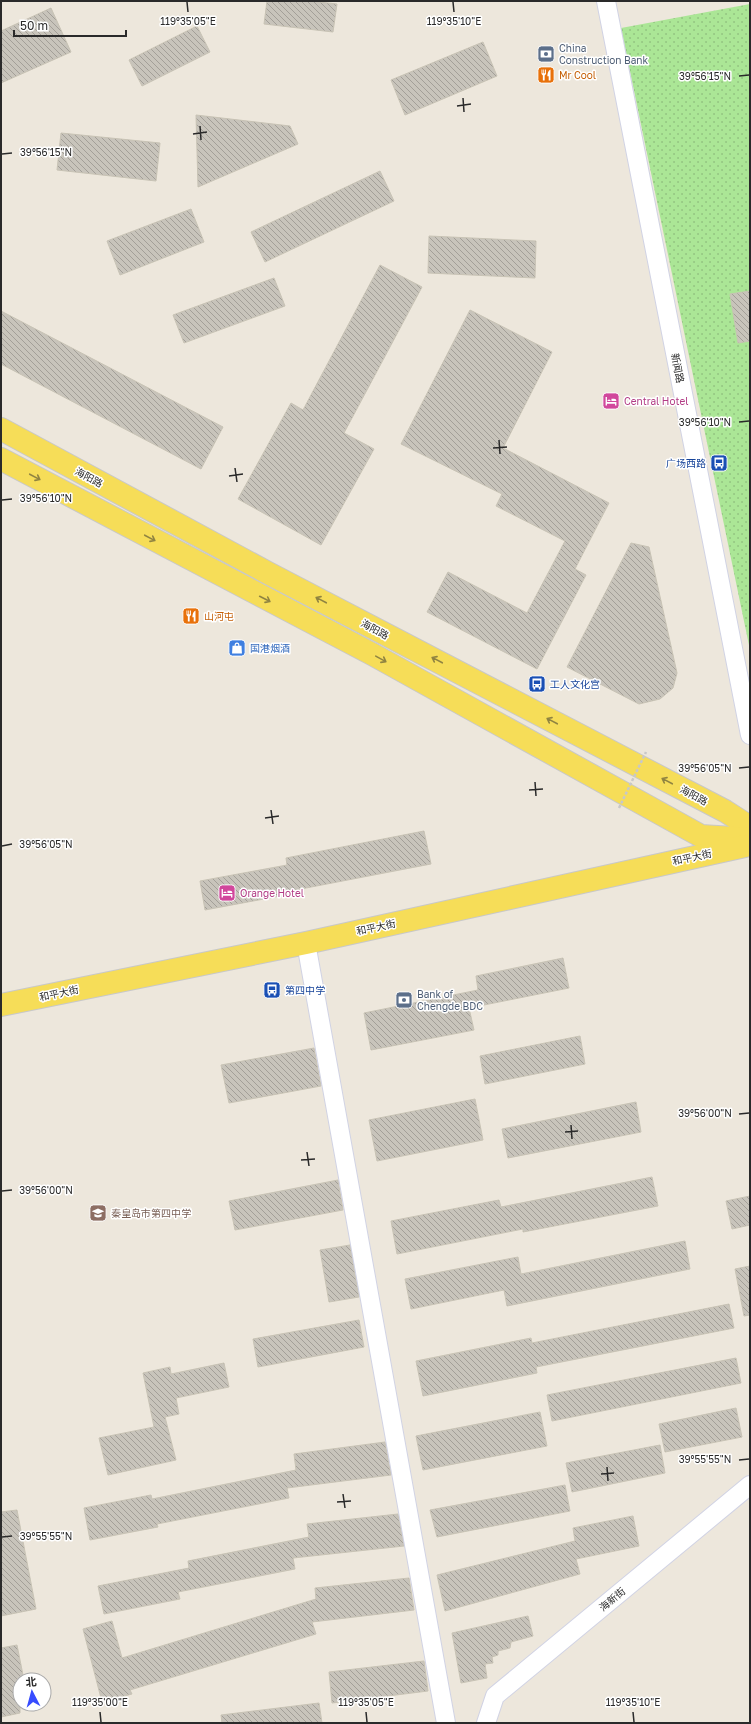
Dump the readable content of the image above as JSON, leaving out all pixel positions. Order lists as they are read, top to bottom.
{
  "streets": {
    "main road": ["海阳路", "和平大街"],
    "street": ["新闻路", "海新街"]
  },
  "places": {
    "bank": ["China Construction Bank", "Bank of Chengde BDC"],
    "restaurant": ["Mr Cool", "山河屯"],
    "hotel": ["Central Hotel", "Orange Hotel"],
    "bus stop": ["广场西路", "工人文化宫", "第四中学"],
    "shop": ["国港烟酒"],
    "school or university": ["秦皇岛市第四中学"]
  },
  "scale_bar": "50 m",
  "north": "top",
  "coordinates": [
    "119°35'05\"E",
    "119°35'10\"E",
    "39°56'15\"N",
    "39°56'10\"N",
    "39°56'05\"N",
    "39°56'00\"N",
    "39°55'55\"N",
    "119°35'00\"E"
  ]
}
